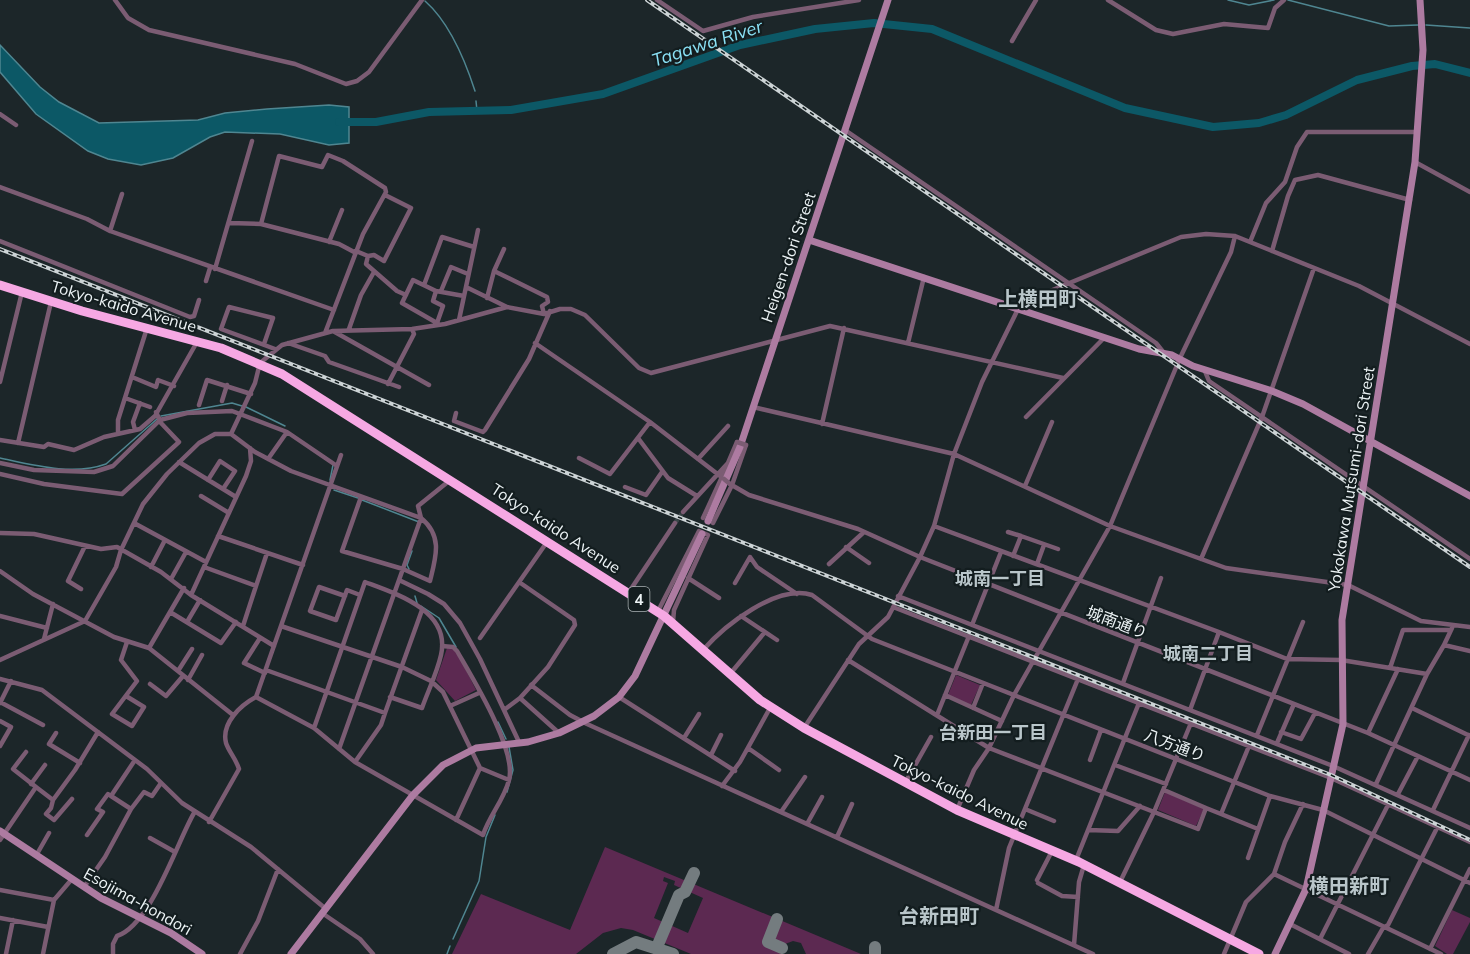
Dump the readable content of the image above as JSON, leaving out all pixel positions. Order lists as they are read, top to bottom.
{
  "streets": {
    "highway": ["Tokyo-kaido Avenue", "4"],
    "street": [
      "Heigen-dori Street",
      "Yokokawa Mutsumi-dori Street",
      "城南通り",
      "八方通り",
      "Esojima-hondori"
    ]
  },
  "crossings": [
    ["Yokokawa Mutsumi-dori Street", "城南通り"],
    ["Yokokawa Mutsumi-dori Street", "八方通り"]
  ],
  "districts": [
    "上横田町",
    "城南一丁目",
    "城南二丁目",
    "台新田一丁目",
    "横田新町",
    "台新田町"
  ],
  "water": ["Tagawa River"]
}
